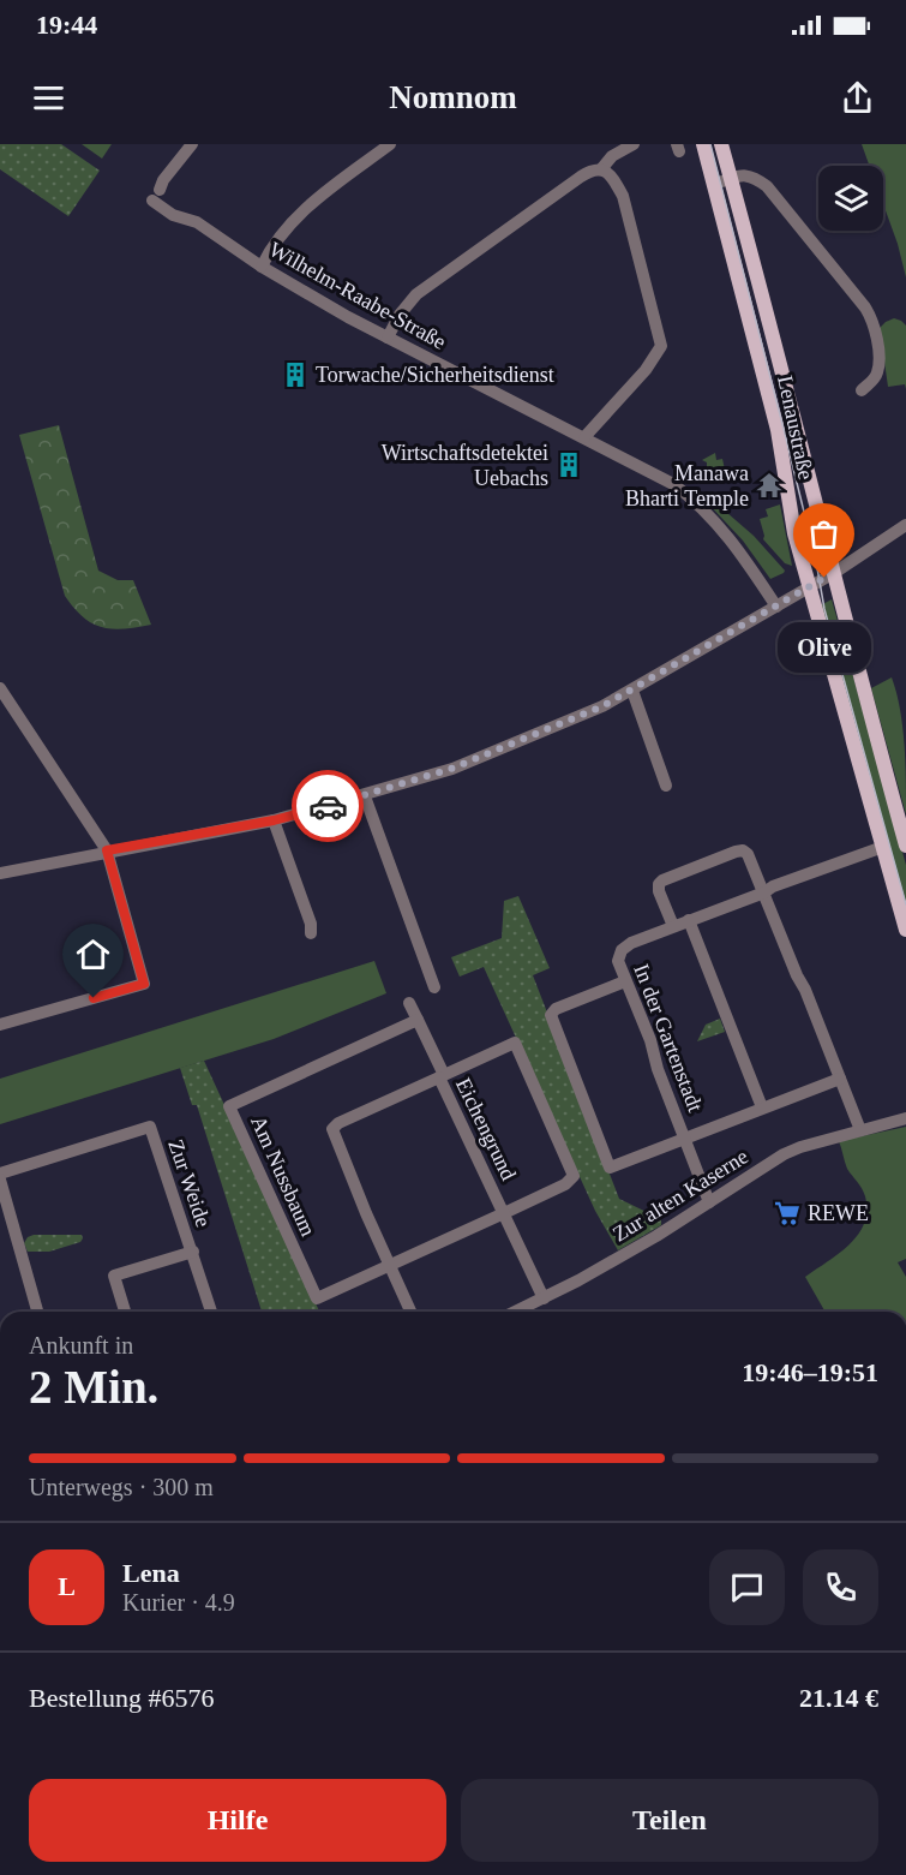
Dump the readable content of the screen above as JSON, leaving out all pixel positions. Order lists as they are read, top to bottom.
{
  "streets": {
    "main road": ["Lenaustraße"],
    "street": [
      "Wilhelm-Raabe-Straße",
      "In der Gartenstadt",
      "Eichengrund",
      "Am Nussbaum",
      "Zur Weide",
      "Zur alten Kaserne"
    ]
  },
  "crossings": [
    ["Lenaustraße", "In der Gartenstadt"],
    ["In der Gartenstadt", "Zur alten Kaserne"],
    ["Eichengrund", "Am Nussbaum"],
    ["Eichengrund", "Zur alten Kaserne"]
  ],
  "places": {
    "building": ["Torwache/Sicherheitsdienst", "Wirtschaftsdetektei Uebachs"],
    "temple": ["Manawa Bharti Temple"],
    "other": ["Olive"],
    "supermarket": ["REWE"]
  },
  "page": {
    "status": "19:44",
    "header": "Nomnom",
    "bubble": "Olive",
    "heading": ["2 Min.", "Ankunft in", "19:46–19:51"],
    "panel": [
      "Lena",
      "Kurier · 4.9",
      "Bestellung #6576",
      "21.14 €"
    ],
    "bar": "Unterwegs · 300 m",
    "round": "L",
    "buttons": ["Hilfe", "Teilen"]
  }
}
